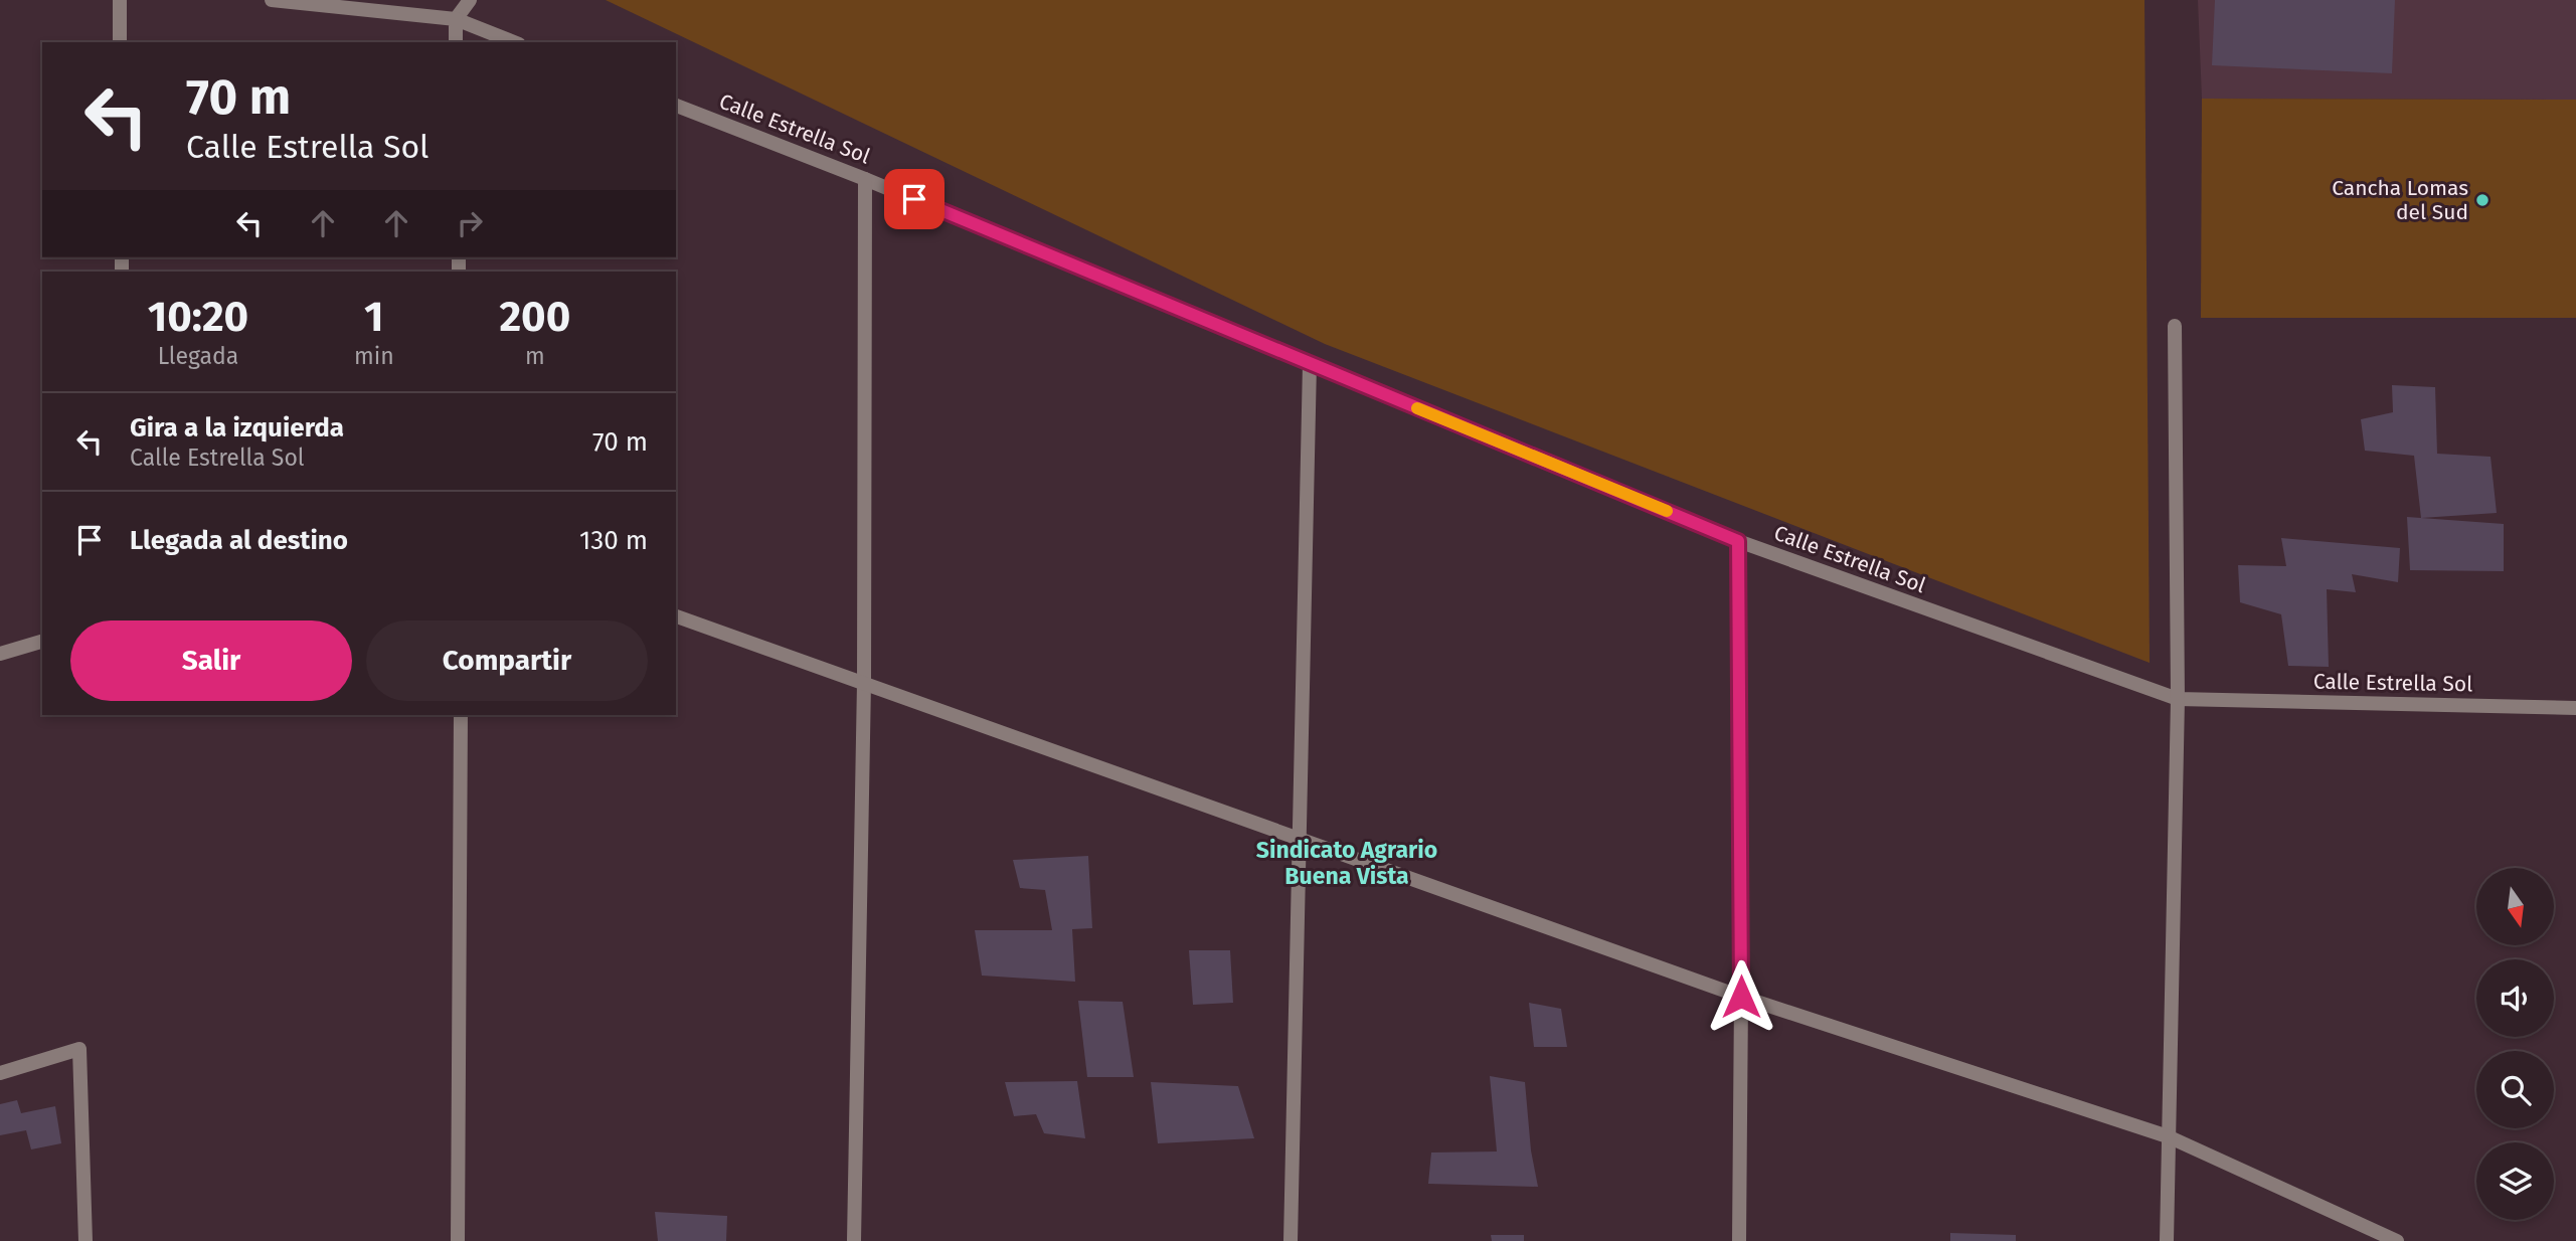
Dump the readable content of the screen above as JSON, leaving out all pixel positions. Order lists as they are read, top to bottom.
{
  "streets": {
    "street": ["Calle Estrella Sol"]
  },
  "districts": ["Sindicato Agrario Buena Vista"],
  "places": ["Cancha Lomas del Sud"],
  "north": "bottom",
  "page": {
    "turn": ["70 m", "Calle Estrella Sol"],
    "eta": [
      "10:20",
      "Llegada",
      "1",
      "min",
      "200",
      "m"
    ],
    "list": [
      {
        "name": "Gira a la izquierda",
        "note": "Calle Estrella Sol",
        "value": "70 m"
      },
      {
        "name": "Llegada al destino",
        "value": "130 m"
      }
    ],
    "buttons": ["Salir", "Compartir"]
  }
}
